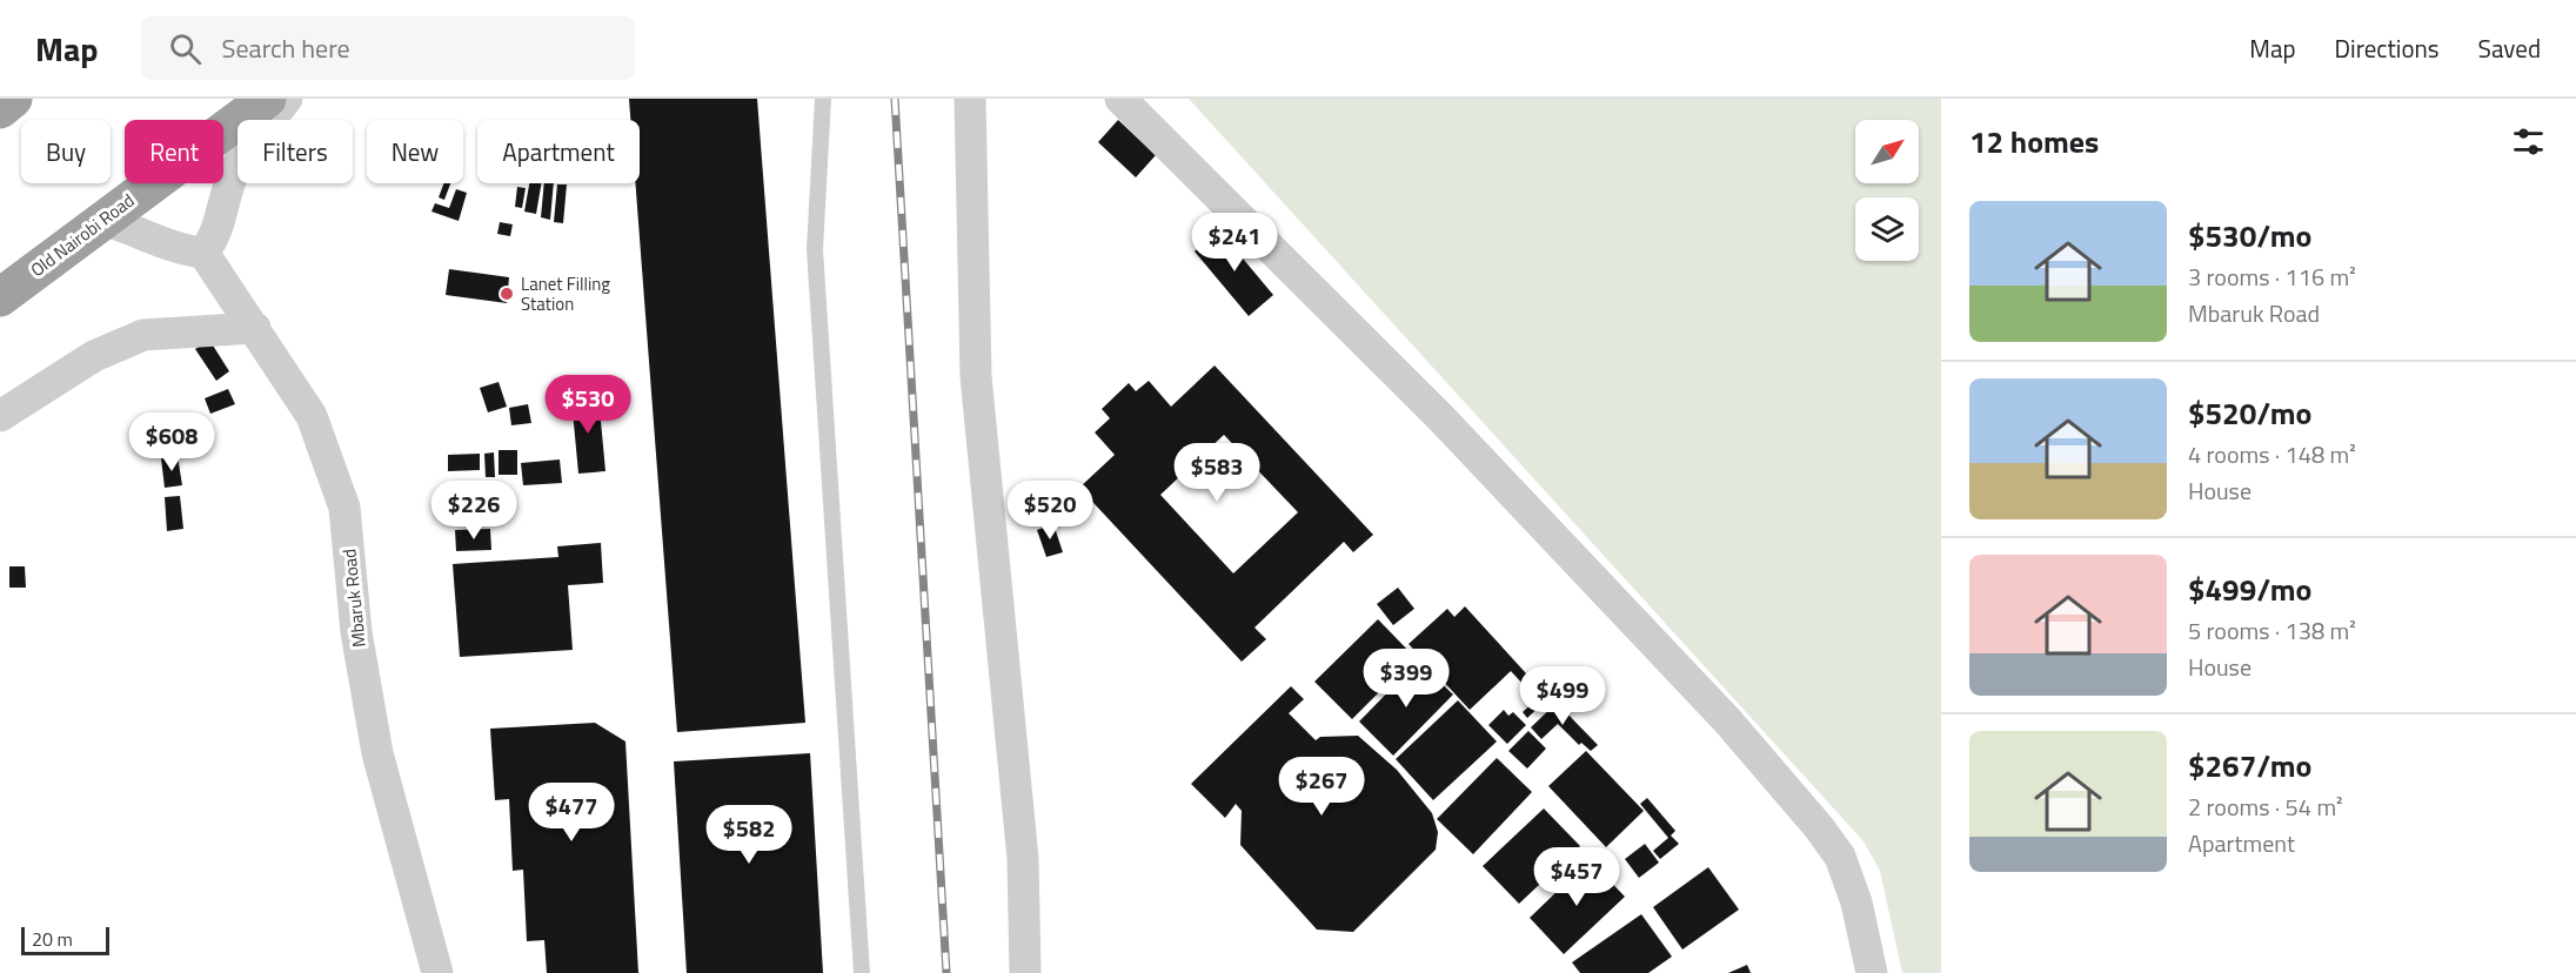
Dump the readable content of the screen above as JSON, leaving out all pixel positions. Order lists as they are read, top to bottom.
{
  "streets": {
    "highway": ["Old Nairobi Road"],
    "street": ["Mbaruk Road"]
  },
  "places": ["Lanet Filling Station"],
  "scale_bar": "20 m",
  "north": "top right",
  "page": {
    "header": "Map",
    "search": "Search here",
    "nav": ["Map", "Directions", "Saved"],
    "heading": "12 homes",
    "chip": [
      "Buy",
      "Rent",
      "Filters",
      "New",
      "Apartment"
    ],
    "list": [
      {
        "name": "$530/mo",
        "note": "3 rooms · 116 m² · Mbaruk Road"
      },
      {
        "name": "$520/mo",
        "note": "4 rooms · 148 m² · House"
      },
      {
        "name": "$499/mo",
        "note": "5 rooms · 138 m² · House"
      },
      {
        "name": "$267/mo",
        "note": "2 rooms · 54 m² · Apartment"
      }
    ],
    "price": [
      "$241",
      "$530",
      "$608",
      "$583",
      "$226",
      "$520",
      "$399",
      "$499",
      "$267",
      "$477",
      "$582",
      "$457"
    ],
    "scale": "20 m"
  }
}
